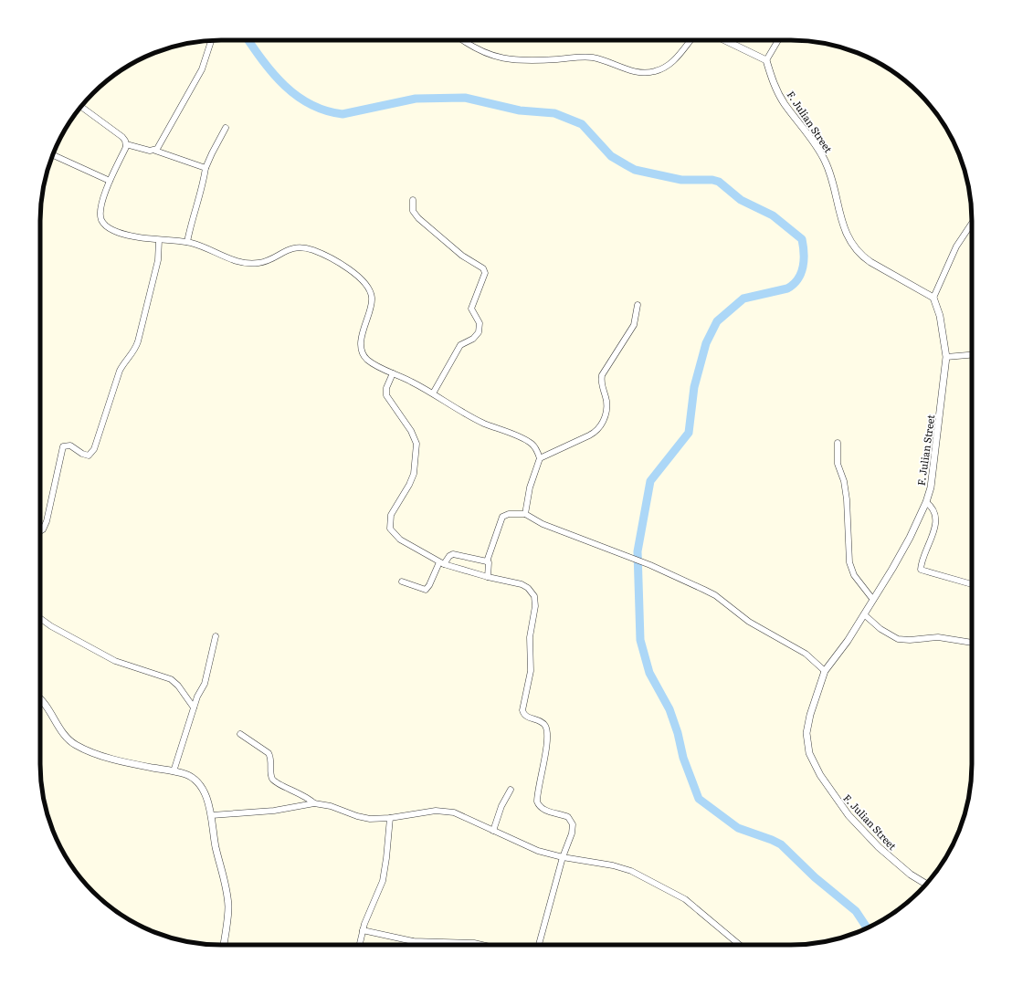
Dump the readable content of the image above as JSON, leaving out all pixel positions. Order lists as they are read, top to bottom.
{
  "streets": {
    "street": ["F. Julian Street"]
  }
}
